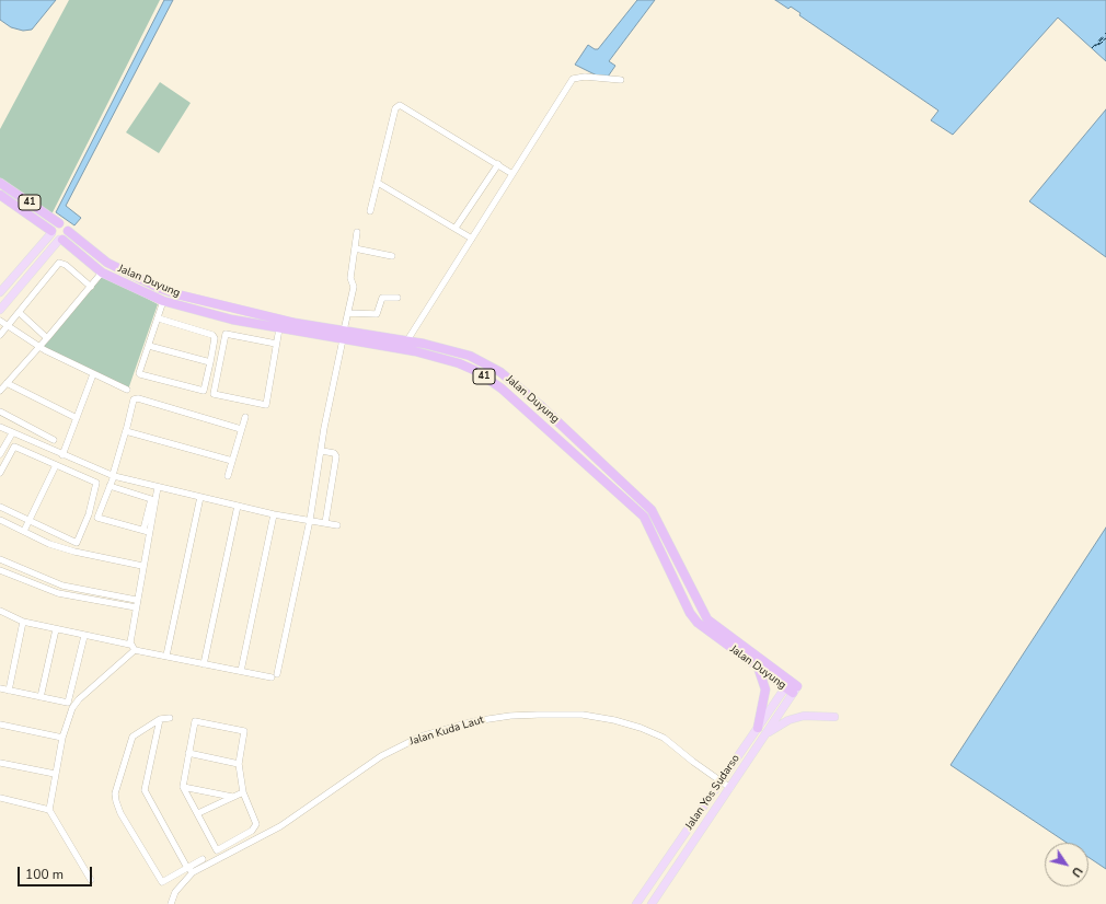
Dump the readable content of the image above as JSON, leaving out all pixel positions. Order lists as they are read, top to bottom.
{
  "streets": {
    "highway": ["41", "Jalan Duyung"],
    "main road": ["Jalan Yos Sudarso"],
    "street": ["Jalan Kuda Laut"]
  },
  "crossings": [
    ["41", "Jalan Duyung"],
    ["Jalan Duyung", "Jalan Yos Sudarso"],
    ["Jalan Kuda Laut", "Jalan Yos Sudarso"]
  ],
  "scale_bar": "100 m",
  "north": "bottom right"
}
